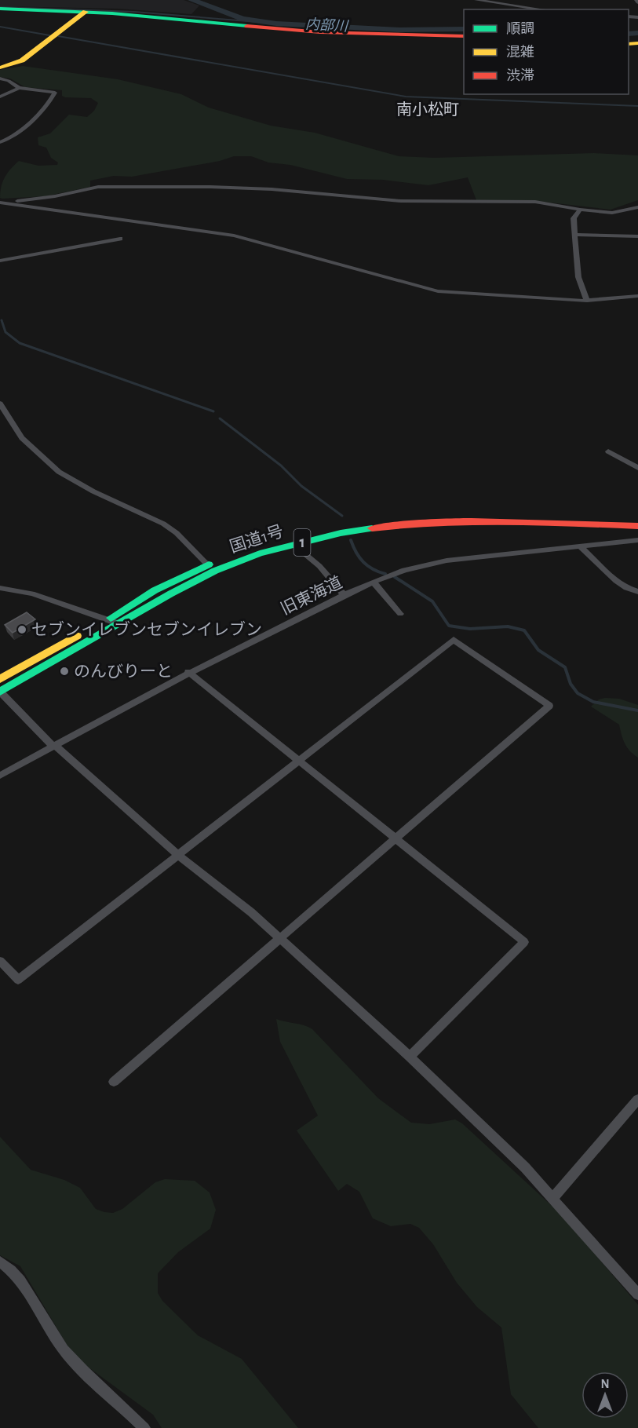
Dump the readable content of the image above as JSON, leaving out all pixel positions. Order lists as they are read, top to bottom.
{
  "streets": {
    "main road": ["国道1号", "1"],
    "street": ["旧東海道"]
  },
  "districts": ["南小松町"],
  "water": ["内部川"],
  "places": ["セブンイレブンセブンイレブン", "のんびりーと"],
  "legend": ["順調", "混雑", "渋滞"],
  "north": "top"
}
